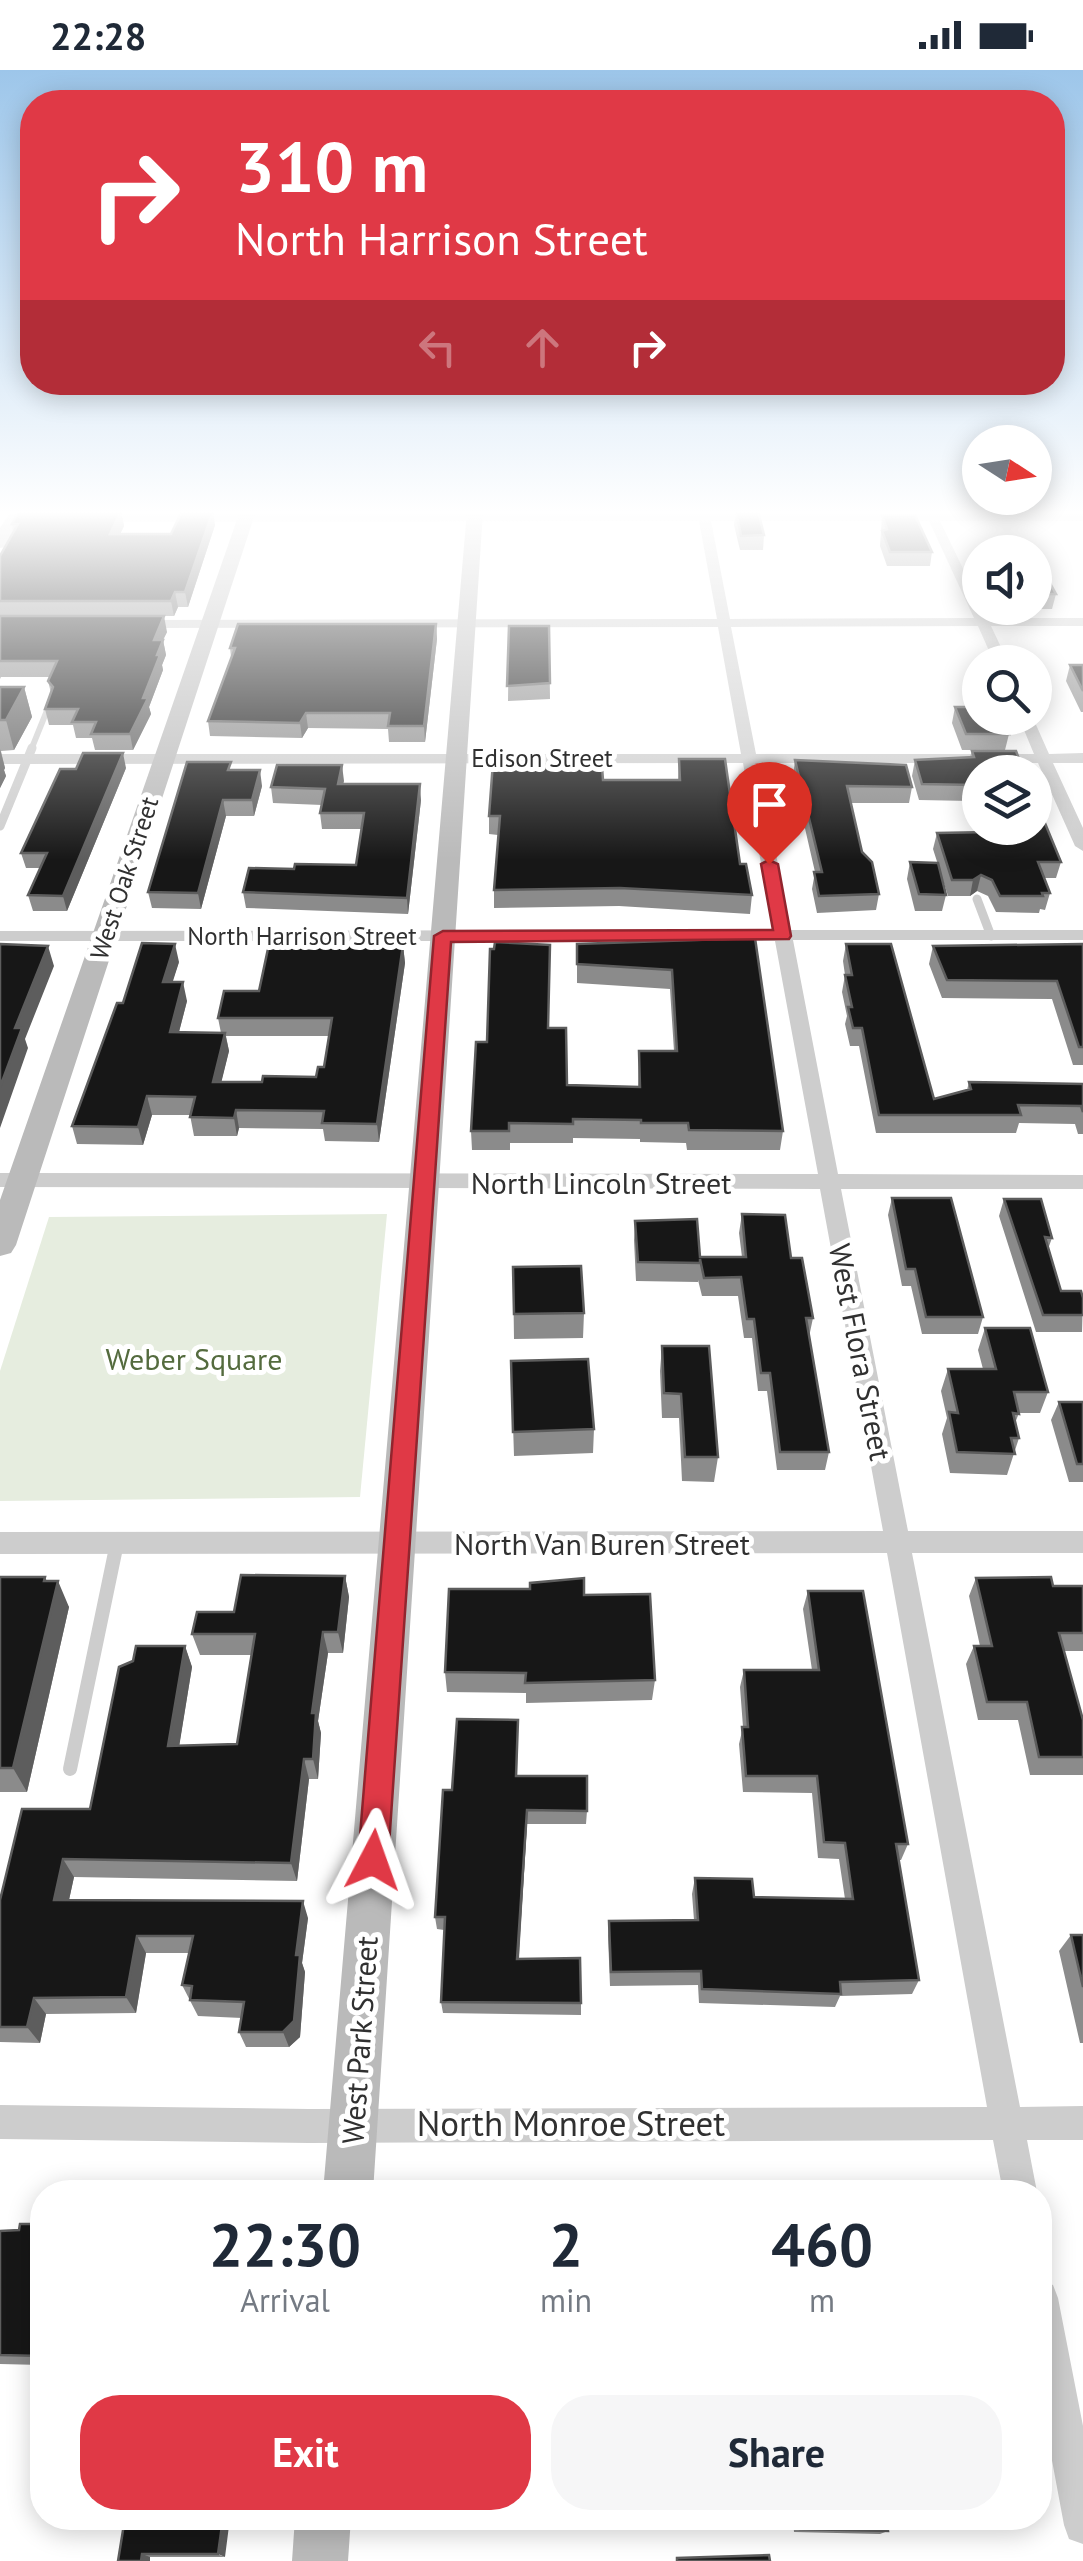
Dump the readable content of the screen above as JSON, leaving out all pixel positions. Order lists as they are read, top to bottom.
{
  "streets": {
    "street": [
      "Edison Street",
      "West Oak Street",
      "North Harrison Street",
      "North Lincoln Street",
      "West Flora Street",
      "North Van Buren Street",
      "West Park Street",
      "North Monroe Street"
    ]
  },
  "crossings": [
    ["Edison Street", "West Oak Street"],
    ["Edison Street", "West Flora Street"],
    ["Edison Street", "West Park Street"],
    ["West Oak Street", "North Harrison Street"],
    ["West Oak Street", "North Lincoln Street"],
    ["North Harrison Street", "West Flora Street"],
    ["North Harrison Street", "West Park Street"],
    ["North Lincoln Street", "West Flora Street"],
    ["North Lincoln Street", "West Park Street"],
    ["West Flora Street", "North Van Buren Street"],
    ["West Flora Street", "North Monroe Street"],
    ["North Van Buren Street", "West Park Street"],
    ["West Park Street", "North Monroe Street"]
  ],
  "parks": ["Weber Square"],
  "north": "right",
  "page": {
    "status": "22:28",
    "turn": ["310 m", "North Harrison Street"],
    "eta": [
      "22:30",
      "Arrival",
      "2",
      "min",
      "460",
      "m"
    ],
    "buttons": ["Exit", "Share"]
  }
}
